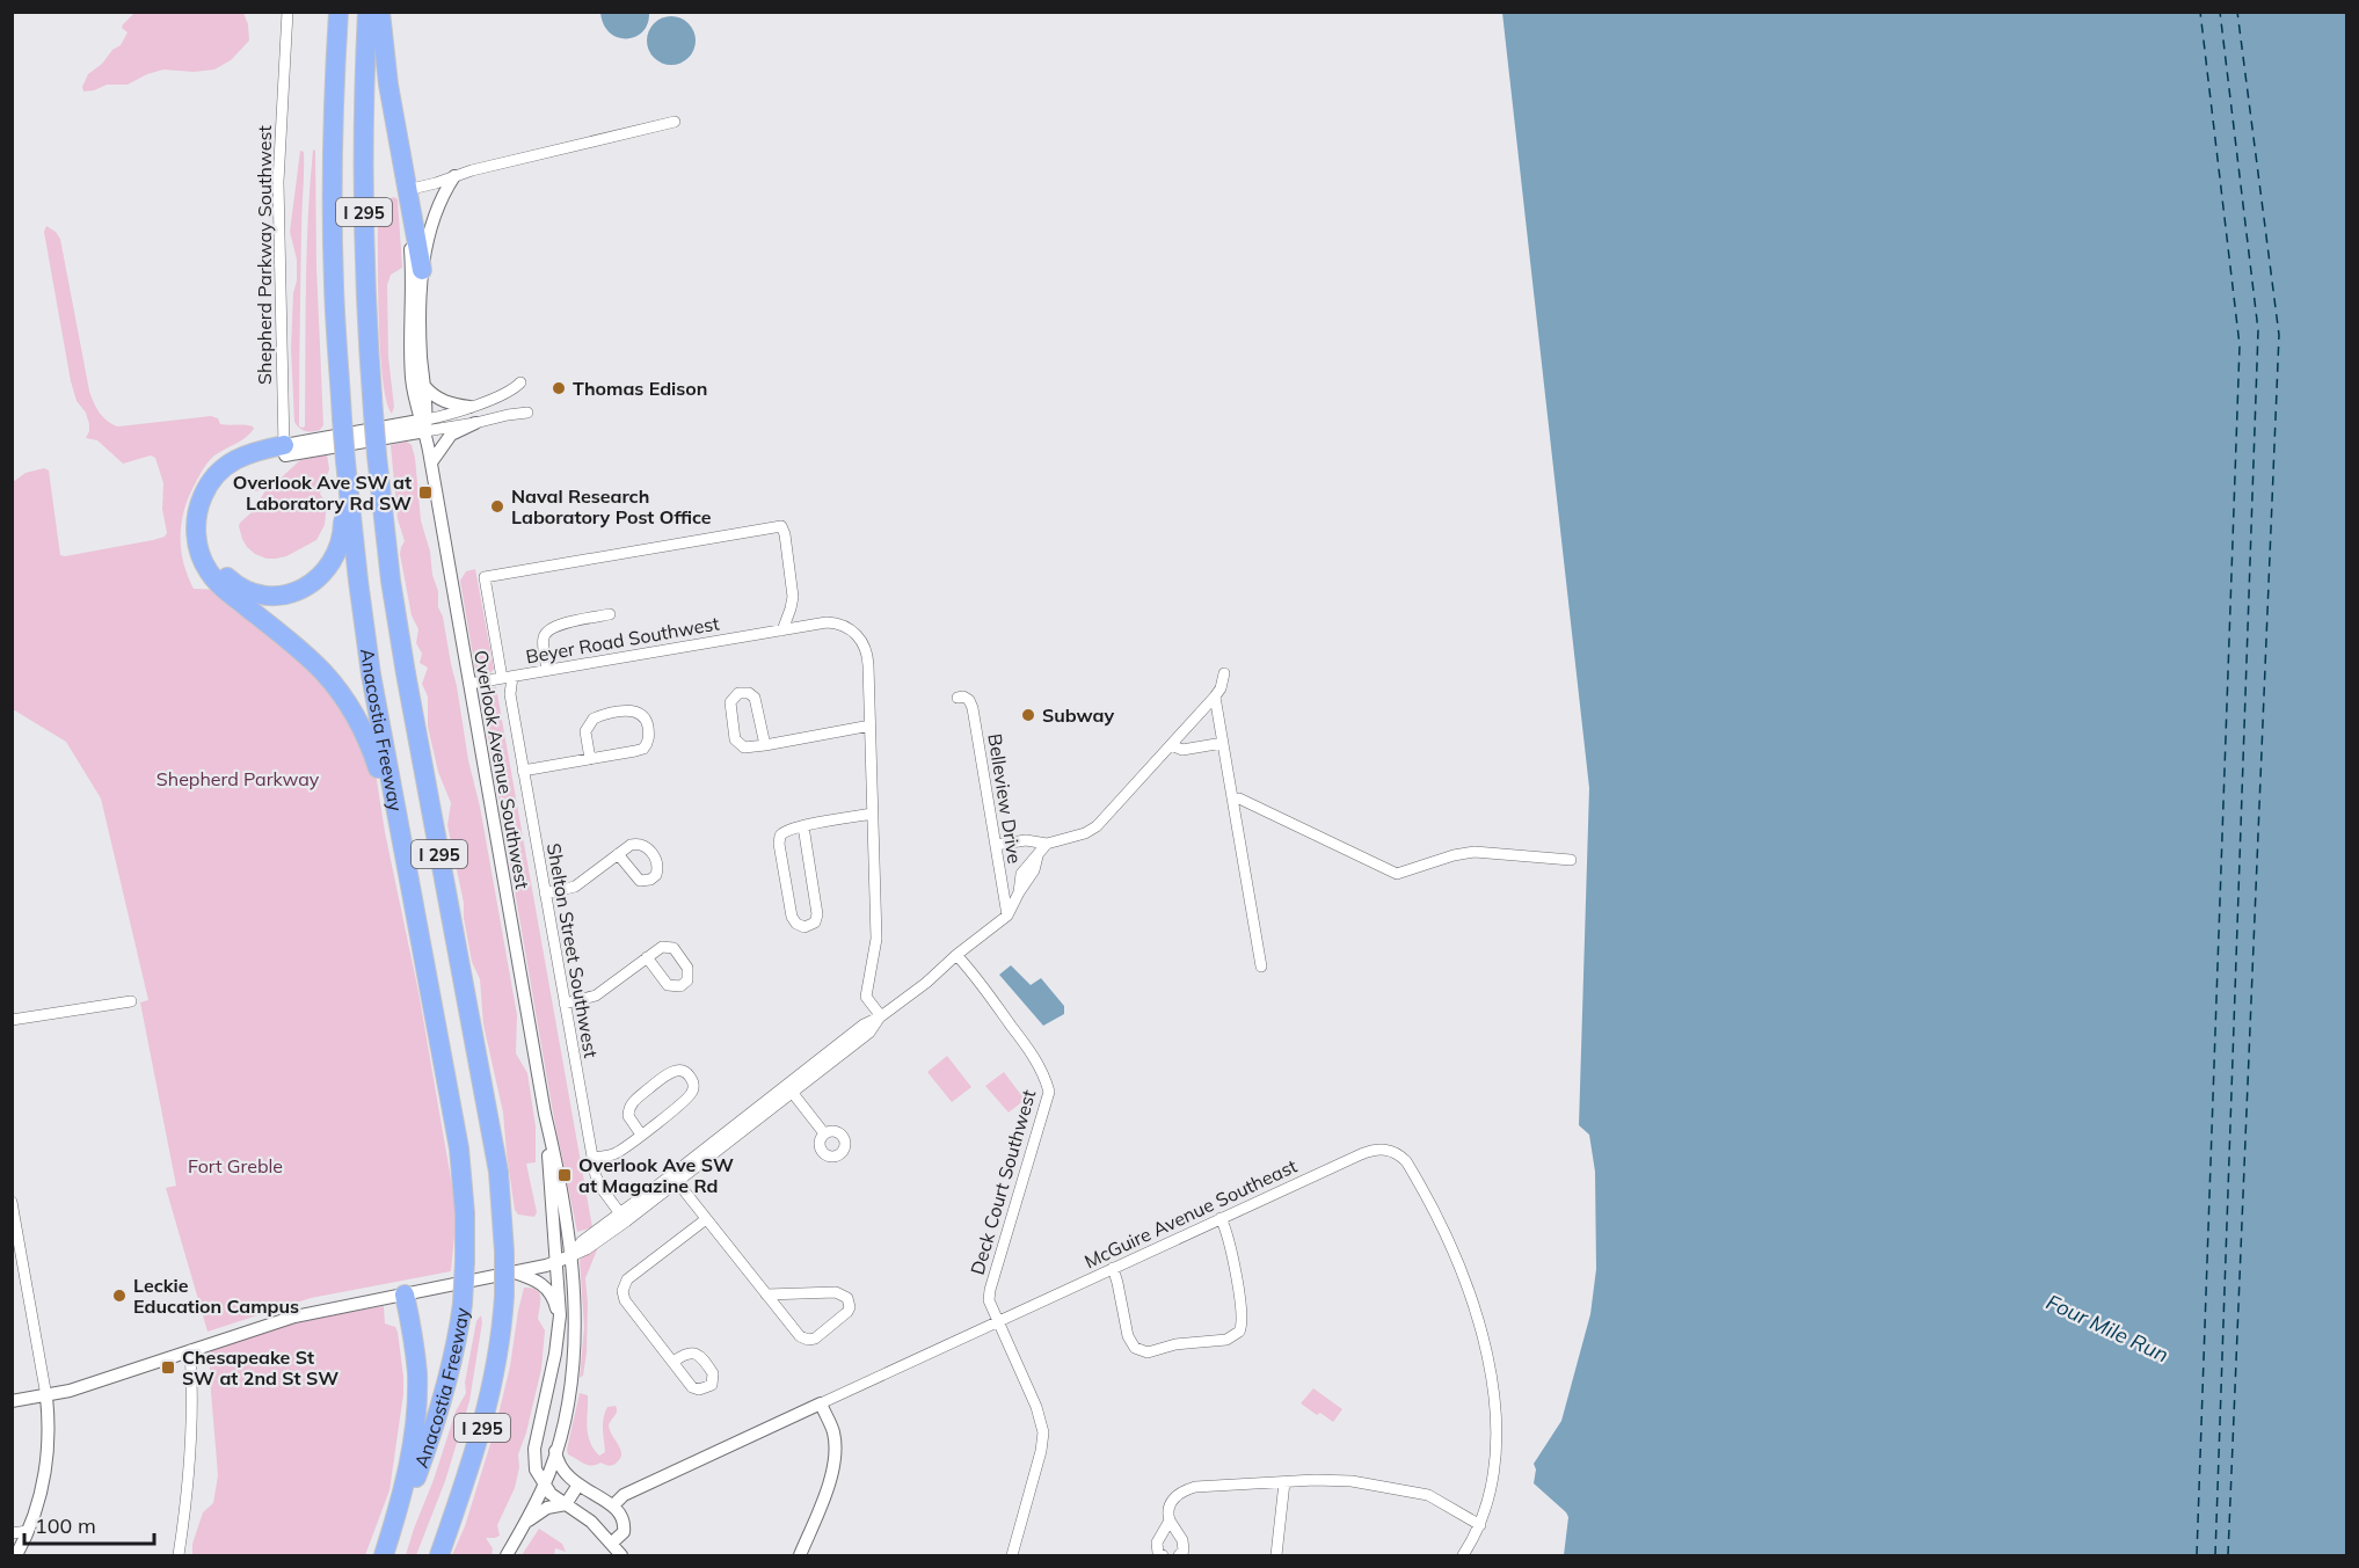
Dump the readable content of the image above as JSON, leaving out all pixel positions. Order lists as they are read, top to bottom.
{
  "streets": {
    "highway": ["I 295", "Anacostia Freeway"],
    "street": [
      "Shepherd Parkway Southwest",
      "Beyer Road Southwest",
      "Overlook Avenue Southwest",
      "Belleview Drive",
      "Shelton Street Southwest",
      "Deck Court Southwest",
      "McGuire Avenue Southeast"
    ]
  },
  "crossings": [
    ["Beyer Road Southwest", "Overlook Avenue Southwest"],
    ["Beyer Road Southwest", "Shelton Street Southwest"],
    ["Deck Court Southwest", "McGuire Avenue Southeast"]
  ],
  "water": ["Four Mile Run"],
  "parks": ["Shepherd Parkway", "Fort Greble"],
  "places": {
    "other": [
      "Thomas Edison",
      "Naval Research Laboratory Post Office",
      "Subway",
      "Leckie Education Campus"
    ],
    "transit": ["Overlook Ave SW at Laboratory Rd SW", "Overlook Ave SW at Magazine Rd", "Chesapeake St SW at 2nd St SW"]
  },
  "scale_bar": "100 m"
}
